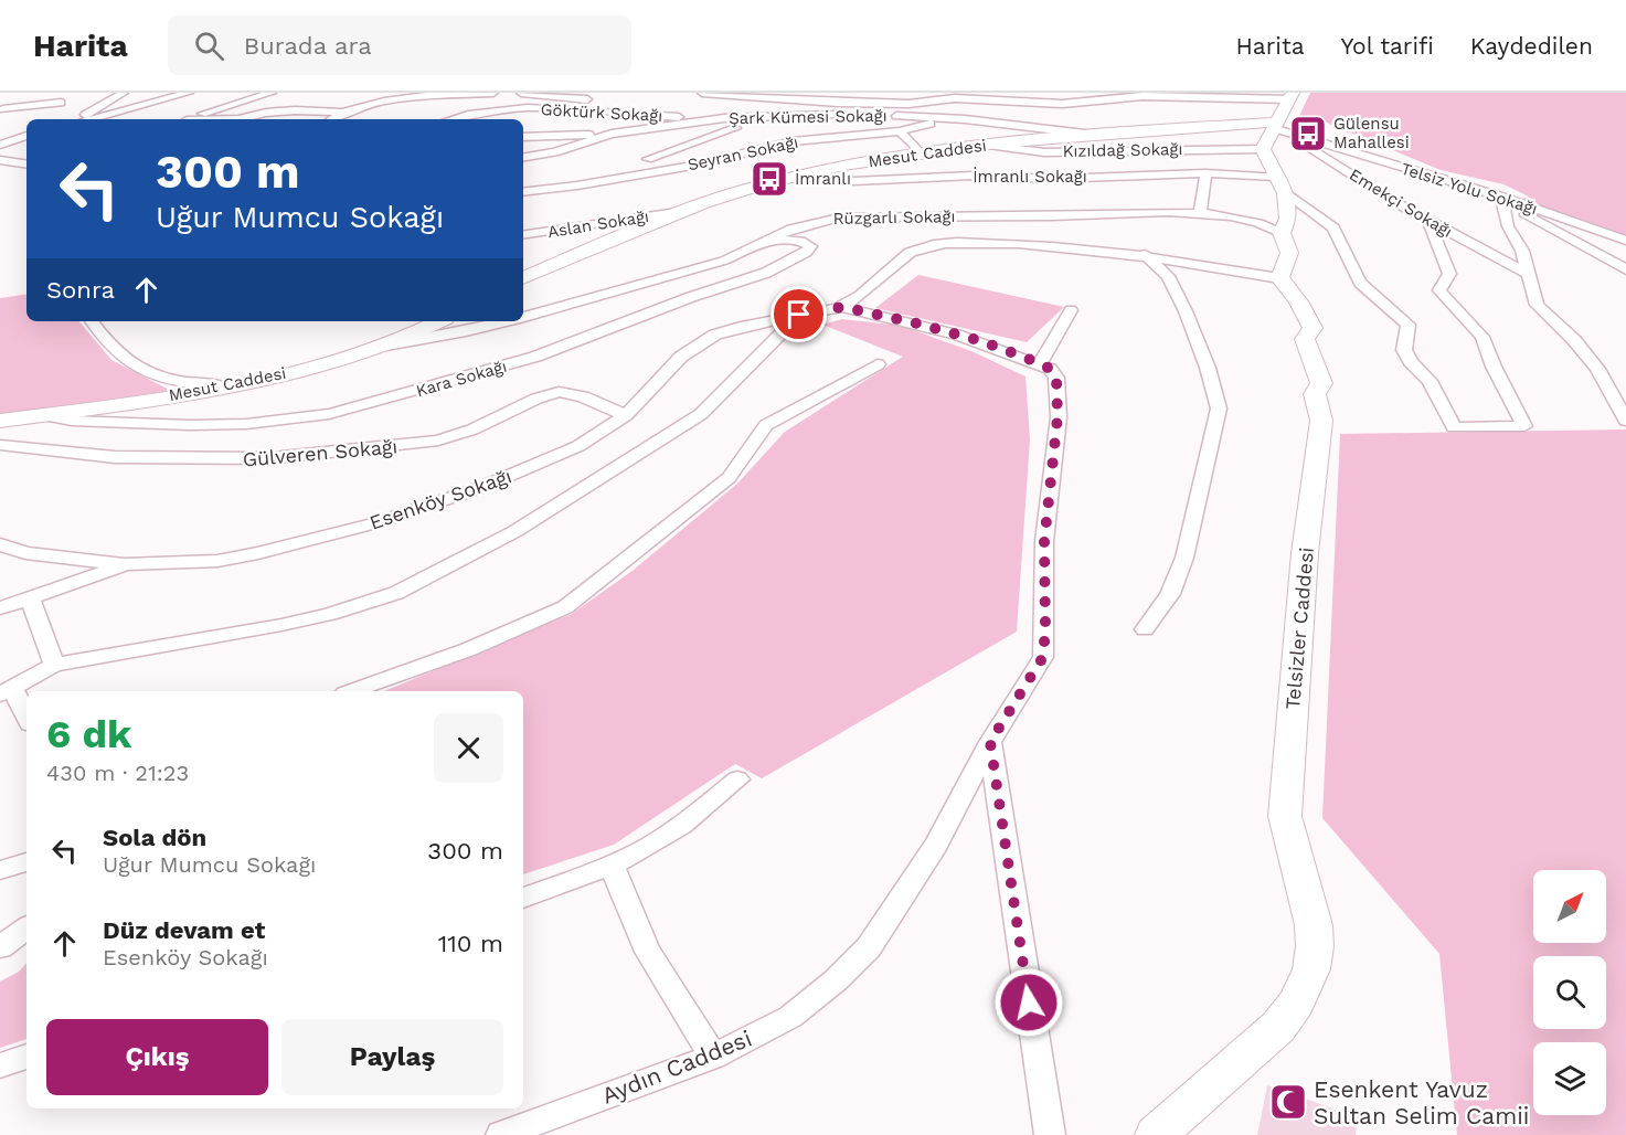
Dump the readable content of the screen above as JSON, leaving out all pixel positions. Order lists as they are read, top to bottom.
{
  "streets": {
    "street": [
      "Göktürk Sokağı",
      "Şark Kümesi Sokağı",
      "Kızıldağ Sokağı",
      "Seyran Sokağı",
      "Mesut Caddesi",
      "İmranlı Sokağı",
      "Telsiz Yolu Sokağı",
      "Emekçi Sokağı",
      "Rüzgarlı Sokağı",
      "Aslan Sokağı",
      "Kara Sokağı",
      "Gülveren Sokağı",
      "Esenköy Sokağı",
      "Telsizler Caddesi",
      "Aydın Caddesi"
    ]
  },
  "crossings": [
    ["Göktürk Sokağı", "Şark Kümesi Sokağı"],
    ["Göktürk Sokağı", "Seyran Sokağı"],
    ["Şark Kümesi Sokağı", "Seyran Sokağı"],
    ["Şark Kümesi Sokağı", "Mesut Caddesi"],
    ["Kızıldağ Sokağı", "Mesut Caddesi"],
    ["Kızıldağ Sokağı", "Telsiz Yolu Sokağı"],
    ["Kızıldağ Sokağı", "Emekçi Sokağı"],
    ["Mesut Caddesi", "İmranlı Sokağı"],
    ["Mesut Caddesi", "Telsiz Yolu Sokağı"],
    ["Mesut Caddesi", "Emekçi Sokağı"],
    ["Mesut Caddesi", "Rüzgarlı Sokağı"],
    ["Mesut Caddesi", "Aslan Sokağı"],
    ["Mesut Caddesi", "Kara Sokağı"],
    ["Telsiz Yolu Sokağı", "Emekçi Sokağı"],
    ["Rüzgarlı Sokağı", "Kara Sokağı"],
    ["Gülveren Sokağı", "Esenköy Sokağı"]
  ],
  "places": {
    "bus stop": ["Gülensu Mahallesi", "İmranlı"],
    "mosque": ["Esenkent Yavuz Sultan Selim Camii"]
  },
  "north": "top right",
  "page": {
    "header": "Harita",
    "search": "Burada ara",
    "nav": ["Harita", "Yol tarifi", "Kaydedilen"],
    "turn": ["300 m", "Uğur Mumcu Sokağı"],
    "then": "Sonra",
    "heading": ["6 dk", "430 m · 21:23"],
    "list": [
      {
        "name": "Sola dön",
        "note": "Uğur Mumcu Sokağı",
        "value": "300 m"
      },
      {
        "name": "Düz devam et",
        "note": "Esenköy Sokağı",
        "value": "110 m"
      }
    ],
    "buttons": ["Çıkış", "Paylaş"]
  }
}
